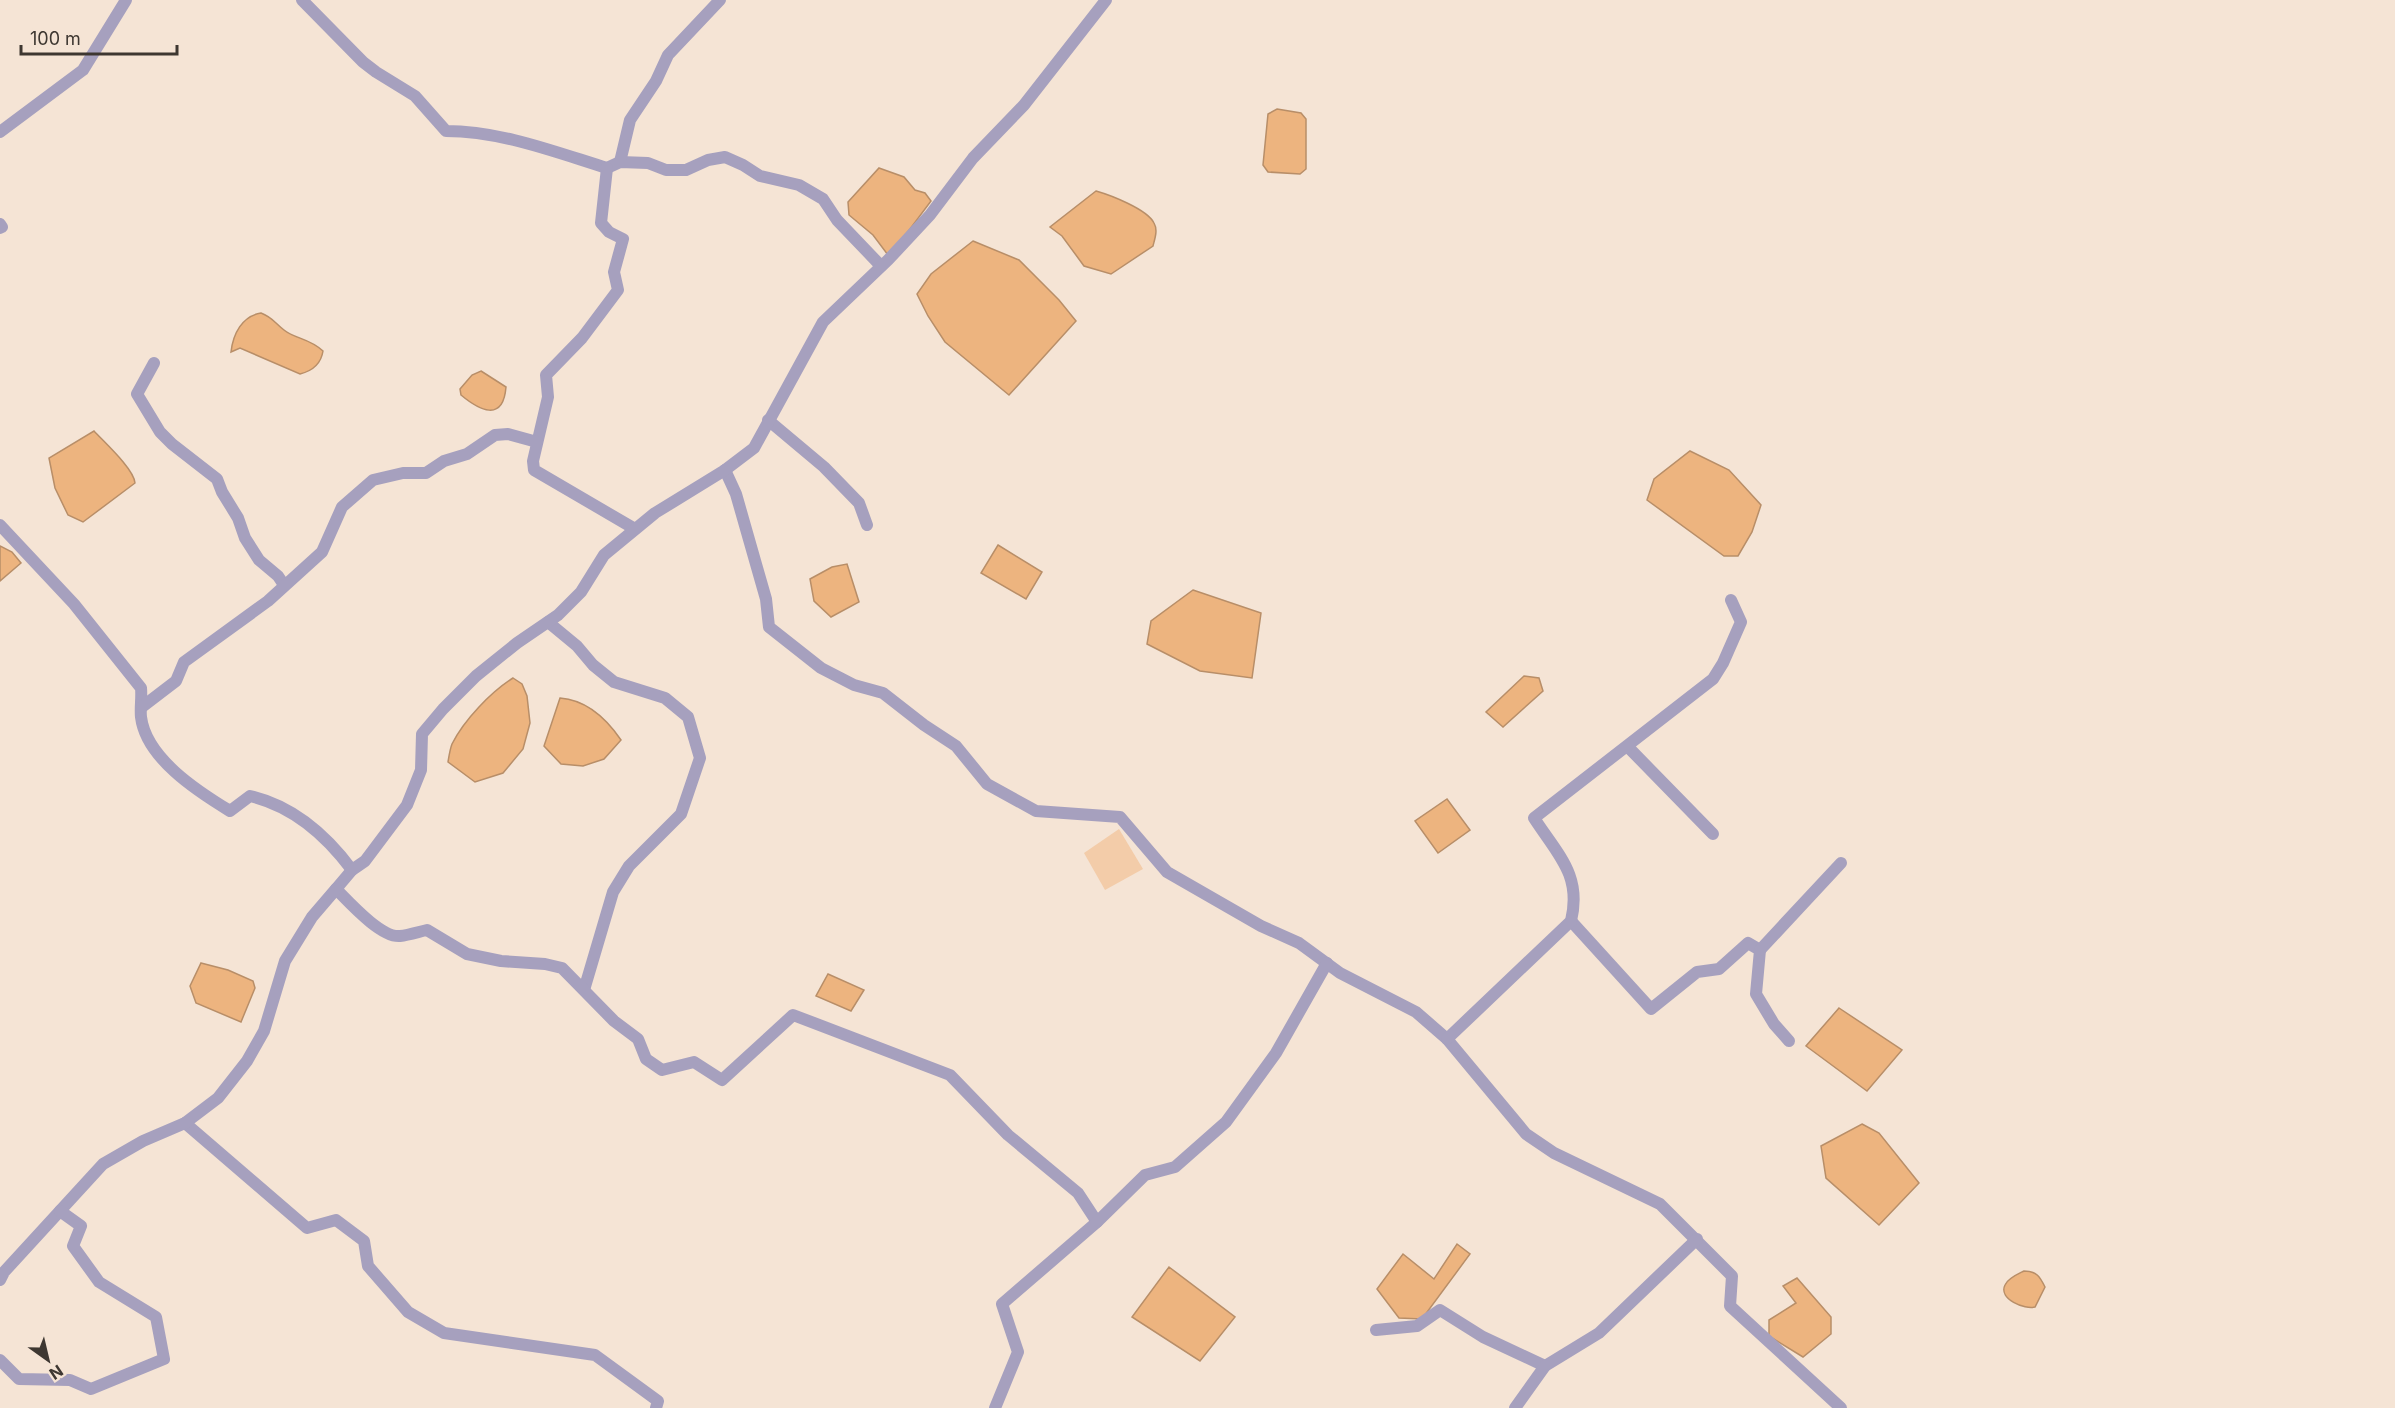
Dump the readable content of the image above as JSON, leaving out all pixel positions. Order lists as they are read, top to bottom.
{
  "scale_bar": "100 m",
  "north": "bottom right"
}
